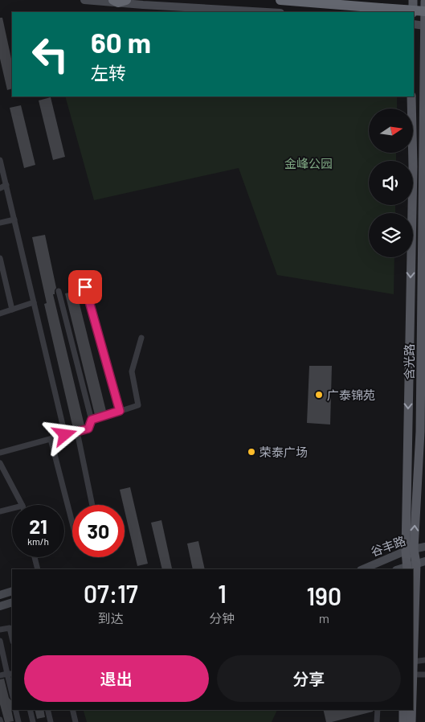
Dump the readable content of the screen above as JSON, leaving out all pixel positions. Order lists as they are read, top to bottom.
{
  "streets": {
    "main road": ["含光路"],
    "street": ["谷丰路"]
  },
  "crossings": [
    ["含光路", "谷丰路"]
  ],
  "parks": ["金峰公园"],
  "places": ["广泰锦苑", "荣泰广场"],
  "north": "right",
  "page": {
    "turn": ["60 m", "左转"],
    "speed": "21 km/h",
    "limit": "30",
    "eta": [
      "07:17",
      "到达",
      "1",
      "分钟",
      "190",
      "m"
    ],
    "buttons": ["退出", "分享"]
  }
}
